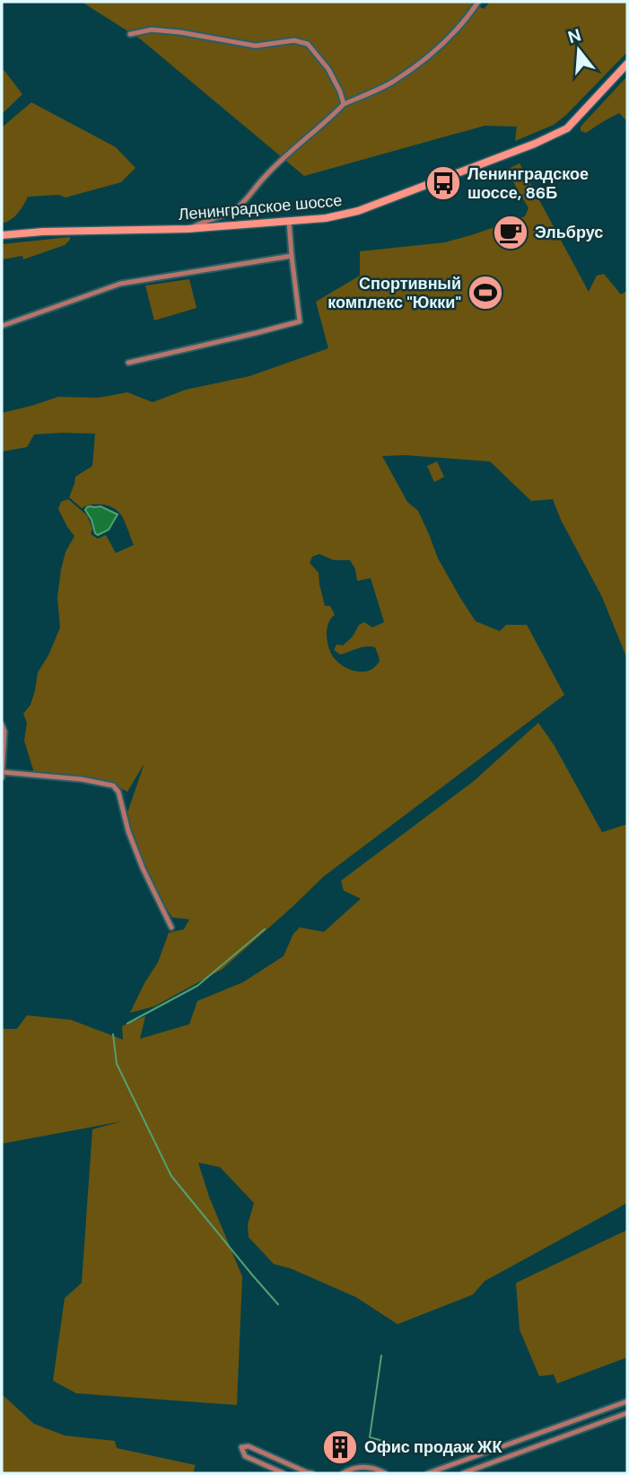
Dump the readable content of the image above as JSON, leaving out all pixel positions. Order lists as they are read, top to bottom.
{
  "streets": {
    "main road": ["Ленинградское шоссе"]
  },
  "places": {
    "bus stop": ["Ленинградское шоссе, 86Б"],
    "cafe": ["Эльбрус"],
    "sports": ["Спортивный комплекс \"Юкки\""],
    "building": ["Офис продаж ЖК"]
  },
  "north": "top"
}
